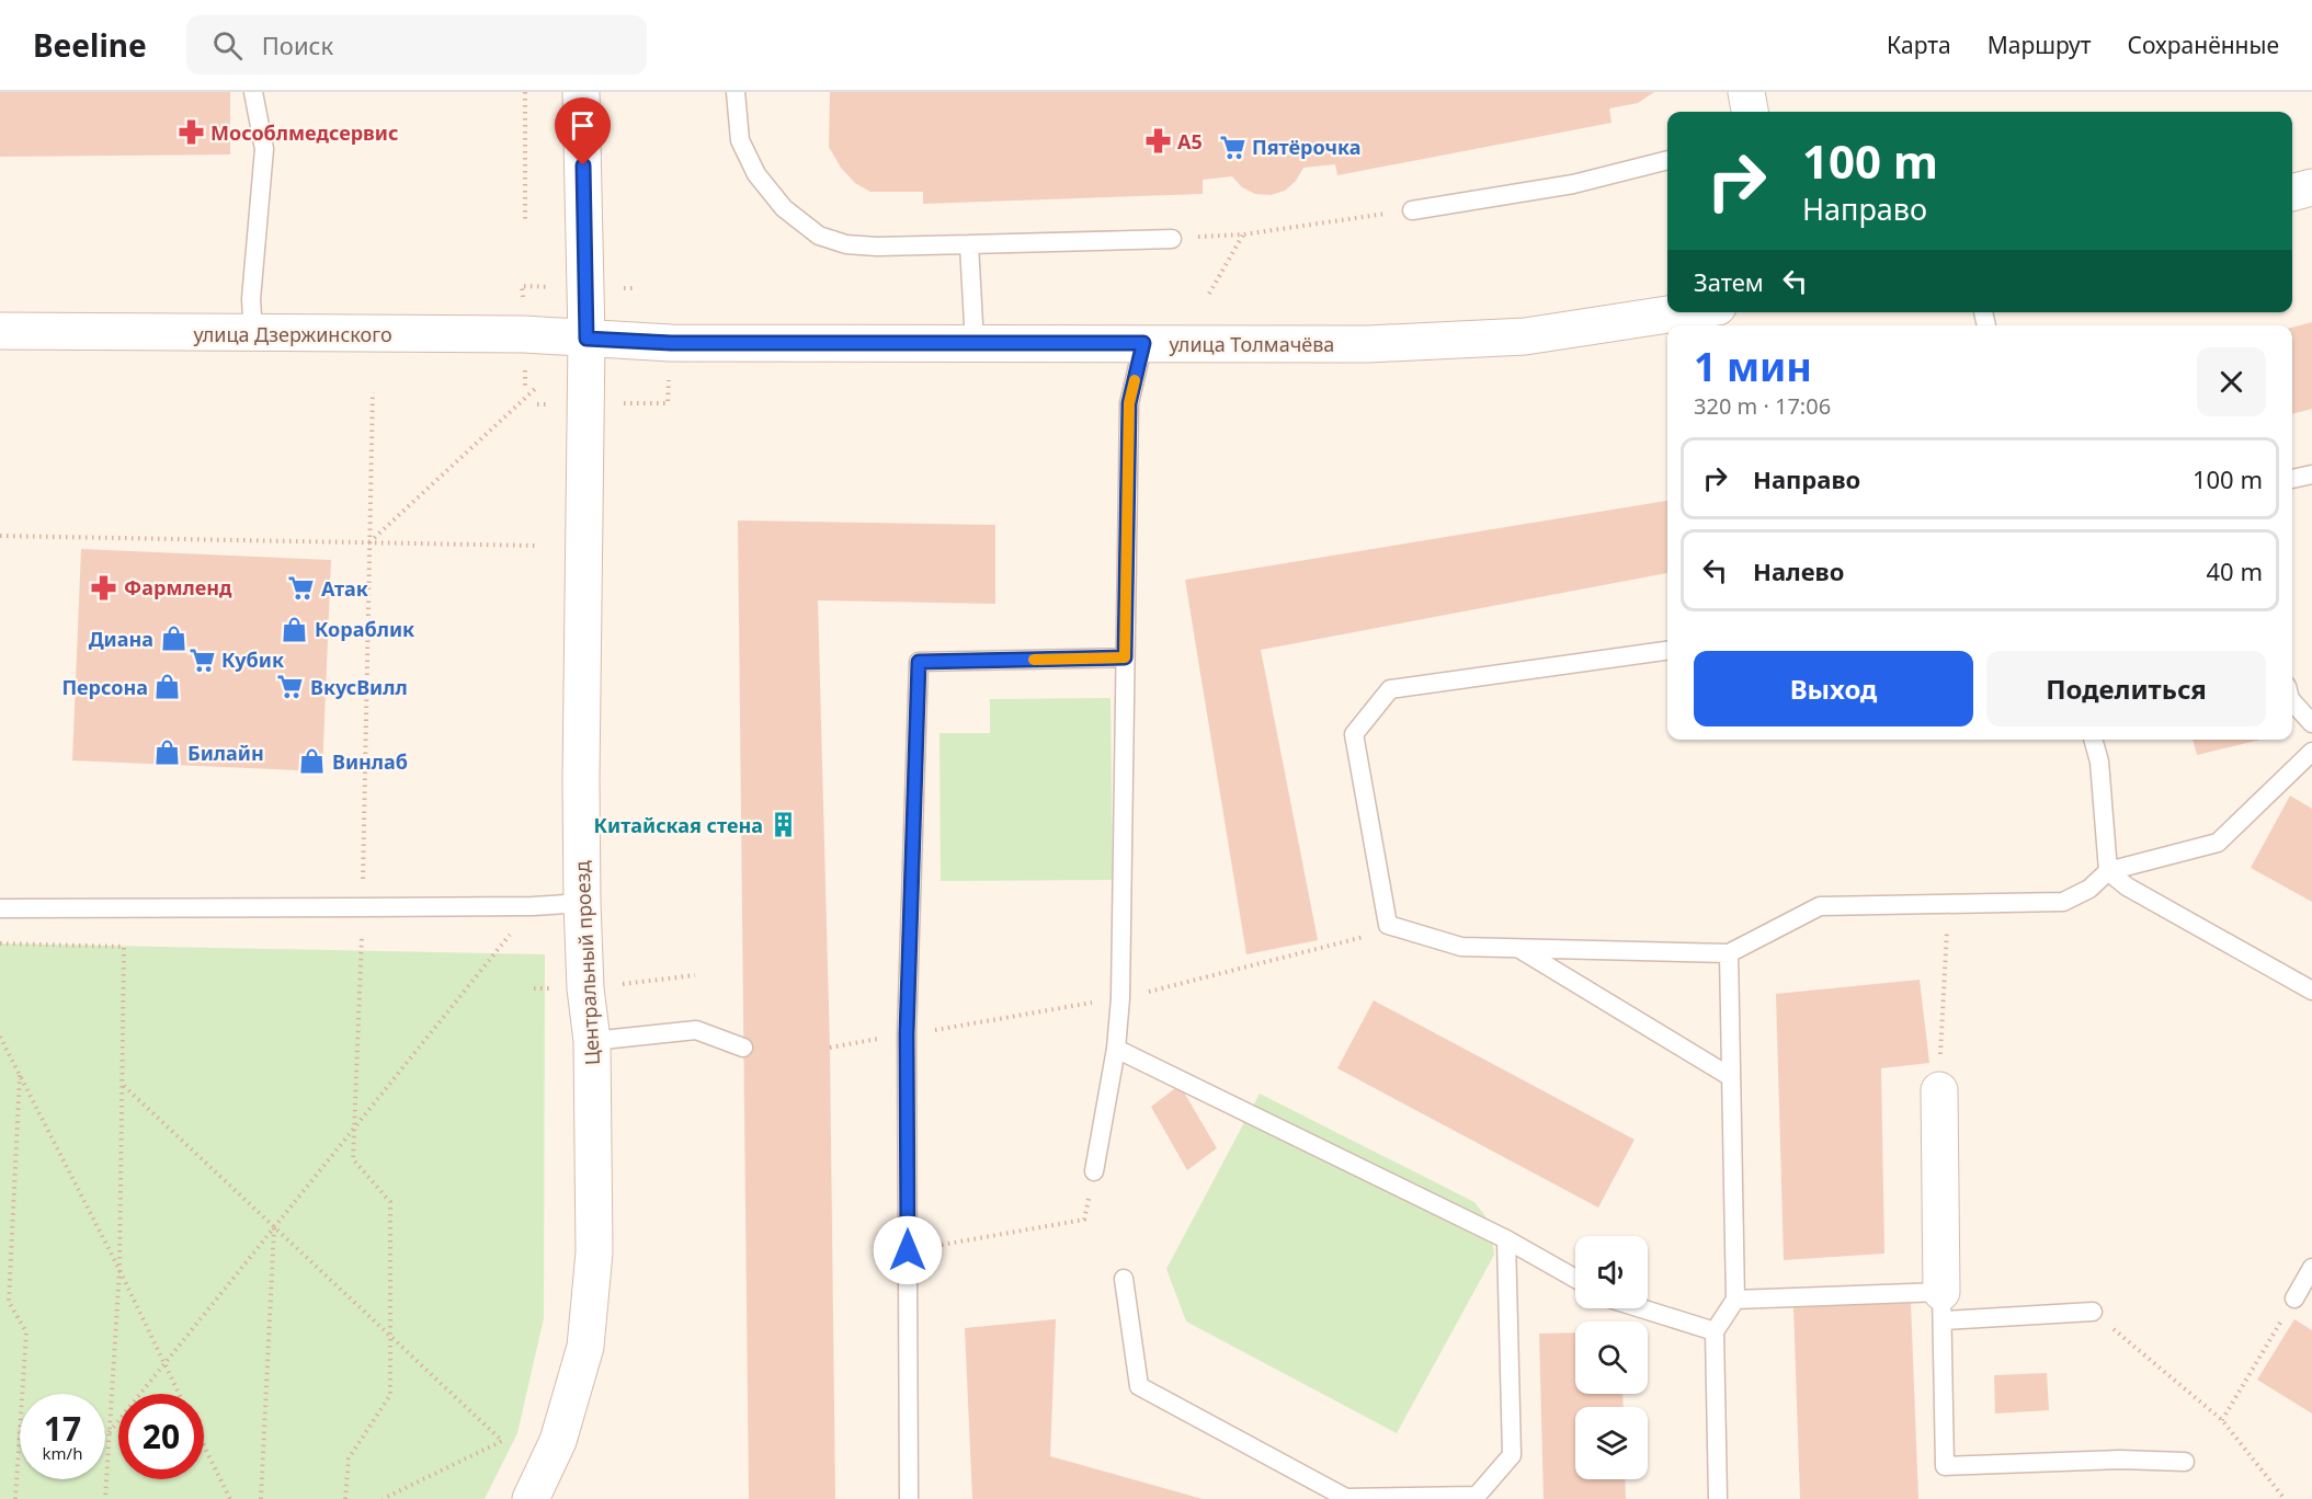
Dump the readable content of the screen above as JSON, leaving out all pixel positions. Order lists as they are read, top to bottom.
{
  "streets": {
    "street": ["улица Дзержинского", "улица Толмачёва", "Центральный проезд"]
  },
  "crossings": [
    ["улица Дзержинского", "улица Толмачёва"],
    ["улица Дзержинского", "Центральный проезд"],
    ["улица Толмачёва", "Центральный проезд"]
  ],
  "places": {
    "pharmacy": ["Мособлмедсервис", "А5", "Фармленд"],
    "supermarket": [
      "Пятёрочка",
      "Атак",
      "Кубик",
      "ВкусВилл"
    ],
    "shop": [
      "Кораблик",
      "Диана",
      "Персона",
      "Билайн",
      "Винлаб"
    ],
    "building": ["Китайская стена"]
  },
  "page": {
    "header": "Beeline",
    "search": "Поиск",
    "nav": ["Карта", "Маршрут", "Сохранённые"],
    "turn": ["100 m", "Направо"],
    "then": "Затем",
    "heading": ["1 мин", "320 m · 17:06"],
    "list": [
      {
        "name": "Направо",
        "value": "100 m"
      },
      {
        "name": "Налево",
        "value": "40 m"
      }
    ],
    "buttons": ["Выход", "Поделиться"],
    "speed": "17 km/h",
    "limit": "20"
  }
}
